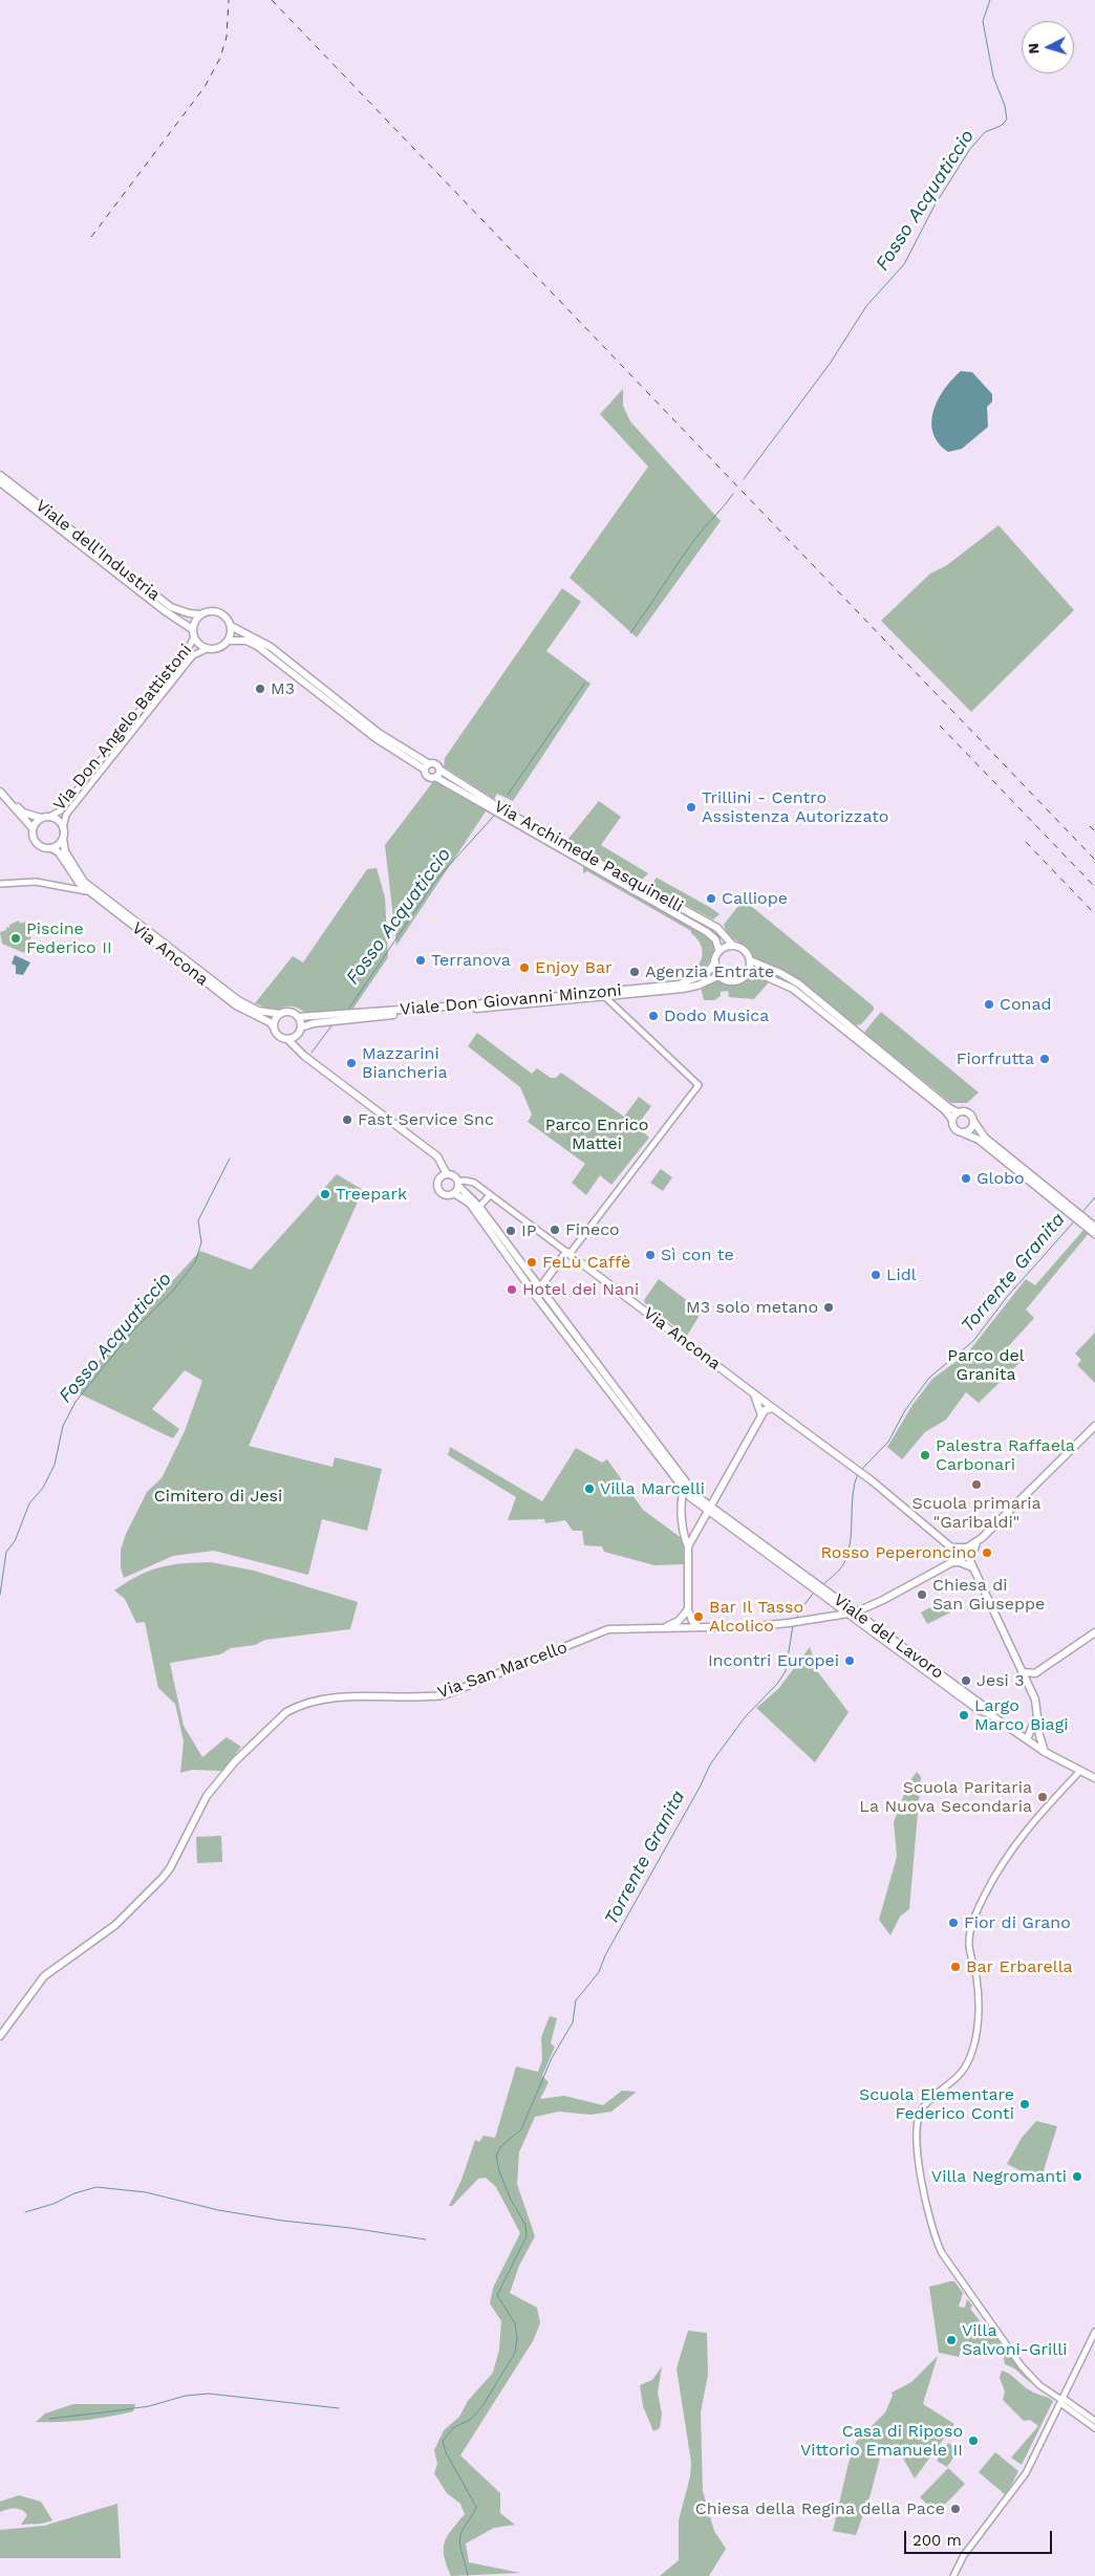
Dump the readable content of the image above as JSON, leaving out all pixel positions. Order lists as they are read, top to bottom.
{
  "streets": {
    "main road": [
      "Viale dell'Industria",
      "Via Don Angelo Battistoni",
      "Via Archimede Pasquinelli",
      "Via Ancona",
      "Viale Don Giovanni Minzoni",
      "Viale del Lavoro",
      "Via San Marcello"
    ]
  },
  "crossings": [
    ["Viale dell'Industria", "Via Don Angelo Battistoni"],
    ["Viale dell'Industria", "Via Archimede Pasquinelli"],
    ["Via Don Angelo Battistoni", "Via Archimede Pasquinelli"],
    ["Via Don Angelo Battistoni", "Via Ancona"],
    ["Via Archimede Pasquinelli", "Viale Don Giovanni Minzoni"],
    ["Via Ancona", "Viale Don Giovanni Minzoni"],
    ["Via Ancona", "Viale del Lavoro"],
    ["Viale del Lavoro", "Via San Marcello"]
  ],
  "water": ["Fosso Acquaticcio", "Torrente Granita"],
  "parks": ["Parco Enrico Mattei", "Parco del Granita", "Cimitero di Jesi"],
  "places": [
    "M3",
    "Trillini - Centro Assistenza Autorizzato",
    "Calliope",
    "Piscine Federico II",
    "Terranova",
    "Enjoy Bar",
    "Agenzia Entrate",
    "Conad",
    "Dodo Musica",
    "Fiorfrutta",
    "Mazzarini Biancheria",
    "Fast Service Snc",
    "Globo",
    "Treepark",
    "Fineco",
    "IP",
    "Sì con te",
    "FeLù Caffè",
    "Lidl",
    "Hotel dei Nani",
    "M3 solo metano",
    "Palestra Raffaela Carbonari",
    "Scuola primaria \"Garibaldi\"",
    "Villa Marcelli",
    "Rosso Peperoncino",
    "Chiesa di San Giuseppe",
    "Bar Il Tasso Alcolico",
    "Incontri Europei",
    "Jesi 3",
    "Largo Marco Biagi",
    "Scuola Paritaria La Nuova Secondaria",
    "Fior di Grano",
    "Bar Erbarella",
    "Scuola Elementare Federico Conti",
    "Villa Negromanti",
    "Villa Salvoni-Grilli",
    "Casa di Riposo Vittorio Emanuele II",
    "Chiesa della Regina della Pace"
  ],
  "scale_bar": "200 m",
  "north": "left"
}
